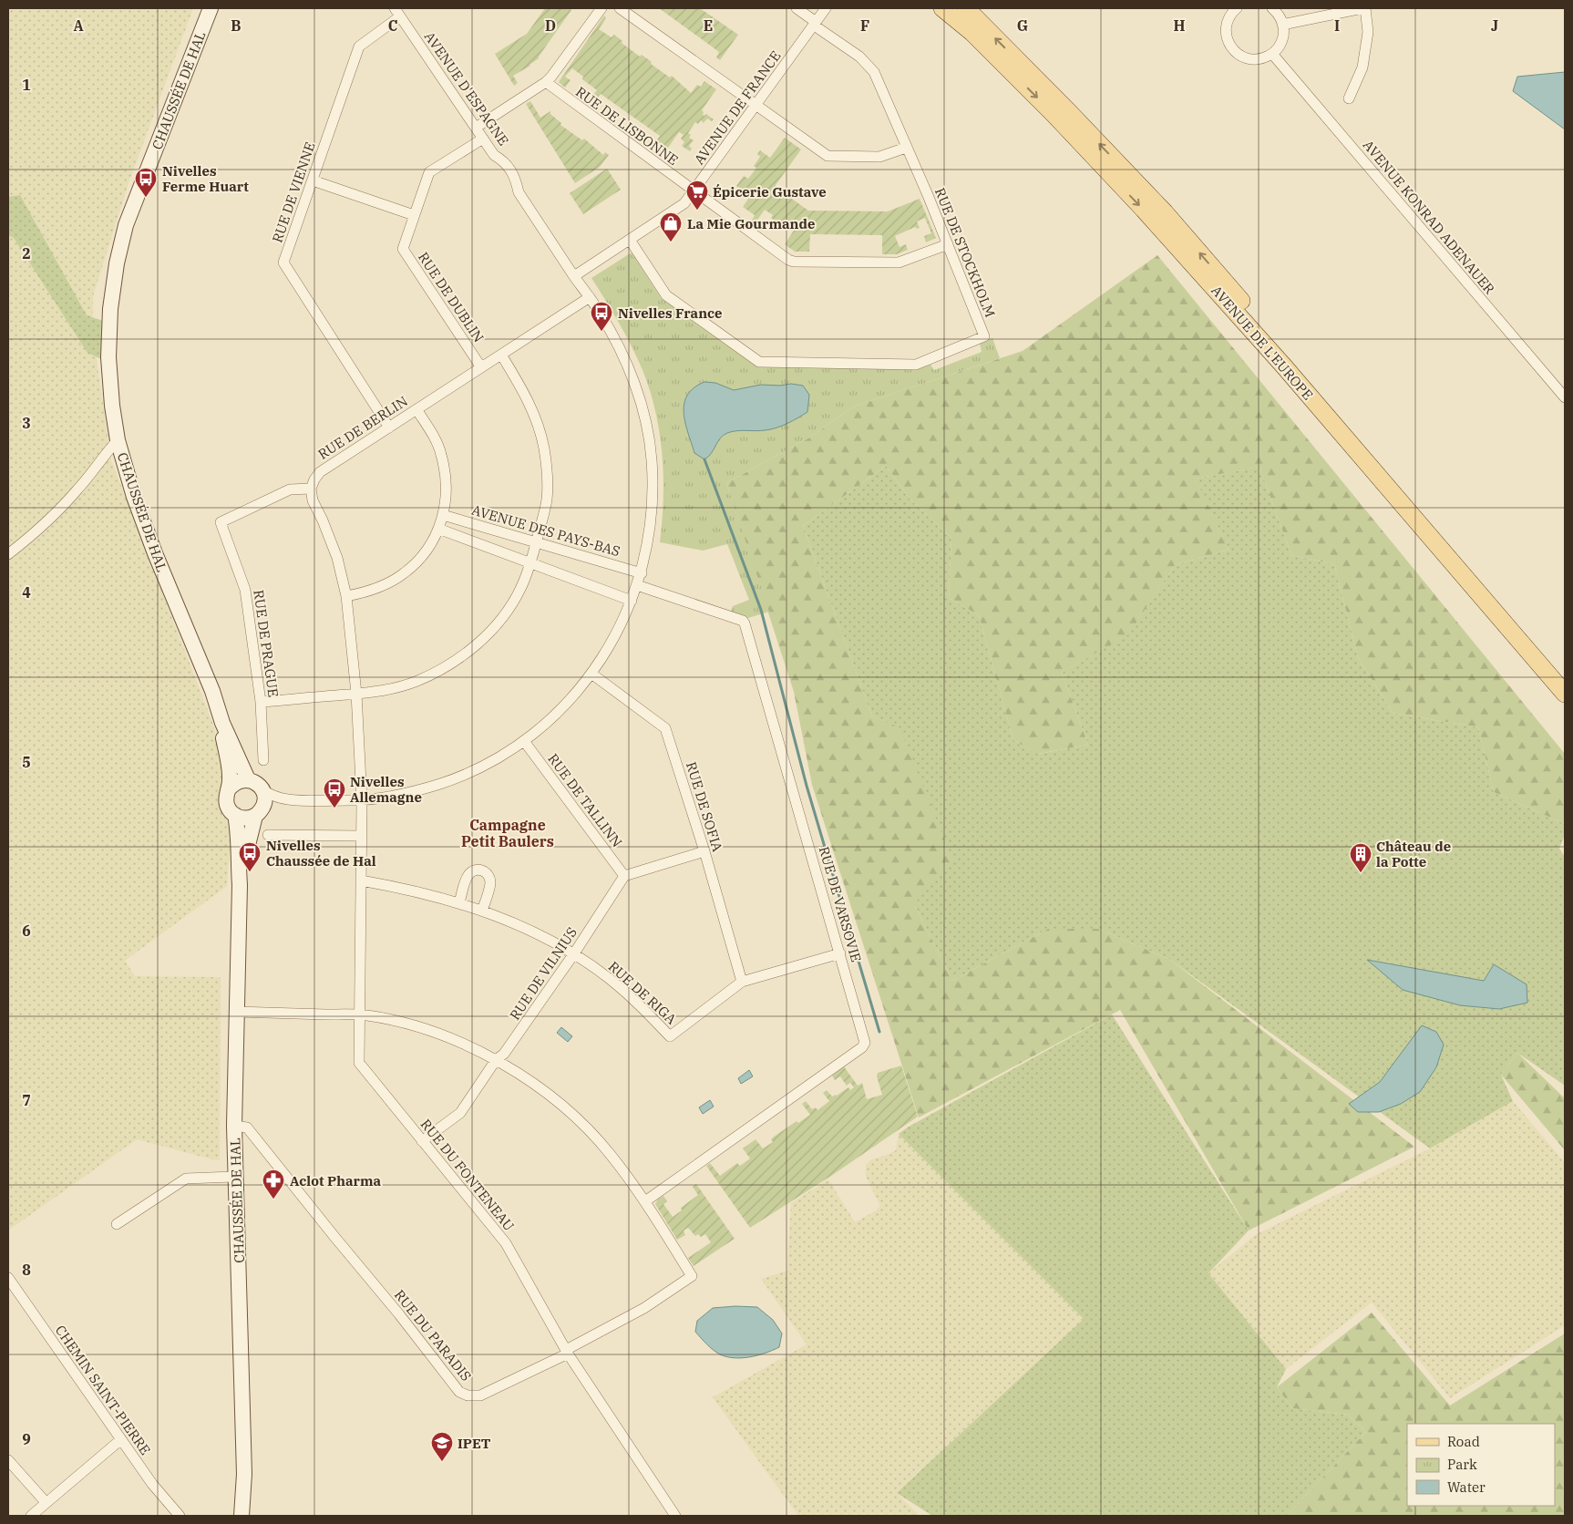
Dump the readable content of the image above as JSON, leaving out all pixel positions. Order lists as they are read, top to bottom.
{
  "streets": {
    "main road": ["CHAUSSÉE DE HAL", "AVENUE DE L'EUROPE"],
    "street": [
      "AVENUE D'ESPAGNE",
      "AVENUE DE FRANCE",
      "RUE DE LISBONNE",
      "RUE DE VIENNE",
      "AVENUE KONRAD ADENAUER",
      "RUE DE STOCKHOLM",
      "RUE DE DUBLIN",
      "RUE DE BERLIN",
      "AVENUE DES PAYS-BAS",
      "RUE DE PRAGUE",
      "RUE DE TALLINN",
      "RUE DE SOFIA",
      "RUE DE VARSOVIE",
      "RUE DE VILNIUS",
      "RUE DE RIGA",
      "RUE DU FONTENEAU",
      "RUE DU PARADIS",
      "CHEMIN SAINT-PIERRE"
    ]
  },
  "crossings": [
    ["AVENUE D'ESPAGNE", "AVENUE DE FRANCE"],
    ["AVENUE D'ESPAGNE", "RUE DE VIENNE"],
    ["AVENUE D'ESPAGNE", "RUE DE DUBLIN"],
    ["AVENUE D'ESPAGNE", "RUE DE BERLIN"],
    ["AVENUE D'ESPAGNE", "AVENUE DES PAYS-BAS"],
    ["AVENUE D'ESPAGNE", "RUE DE TALLINN"],
    ["AVENUE D'ESPAGNE", "RUE DE SOFIA"],
    ["AVENUE D'ESPAGNE", "RUE DE VARSOVIE"],
    ["AVENUE D'ESPAGNE", "RUE DU FONTENEAU"],
    ["CHAUSSÉE DE HAL", "RUE DU PARADIS"],
    ["AVENUE DE FRANCE", "RUE DE LISBONNE"],
    ["AVENUE DE FRANCE", "RUE DE STOCKHOLM"],
    ["RUE DE LISBONNE", "RUE DE STOCKHOLM"],
    ["RUE DE VIENNE", "RUE DE BERLIN"],
    ["RUE DE DUBLIN", "RUE DE BERLIN"],
    ["RUE DE BERLIN", "RUE DE PRAGUE"],
    ["RUE DE TALLINN", "RUE DE VILNIUS"],
    ["RUE DE SOFIA", "RUE DE RIGA"],
    ["RUE DE VARSOVIE", "RUE DE RIGA"],
    ["RUE DE VARSOVIE", "RUE DU PARADIS"],
    ["RUE DE VILNIUS", "RUE DE RIGA"],
    ["RUE DE VILNIUS", "RUE DU FONTENEAU"],
    ["RUE DU FONTENEAU", "RUE DU PARADIS"]
  ],
  "districts": ["Campagne Petit Baulers"],
  "places": {
    "bus stop": [
      "Nivelles Ferme Huart",
      "Nivelles France",
      "Nivelles Allemagne",
      "Nivelles Chaussée de Hal"
    ],
    "supermarket": ["Épicerie Gustave"],
    "shop": ["La Mie Gourmande"],
    "building": ["Château de la Potte"],
    "pharmacy": ["Aclot Pharma"],
    "school or university": ["IPET"]
  },
  "legend": ["Road", "Park", "Water"],
  "grid": {
    "columns": [
      "A",
      "B",
      "C",
      "D",
      "E",
      "F",
      "G",
      "H",
      "I",
      "J"
    ],
    "rows": [
      "1",
      "2",
      "3",
      "4",
      "5",
      "6",
      "7",
      "8",
      "9"
    ]
  }
}
